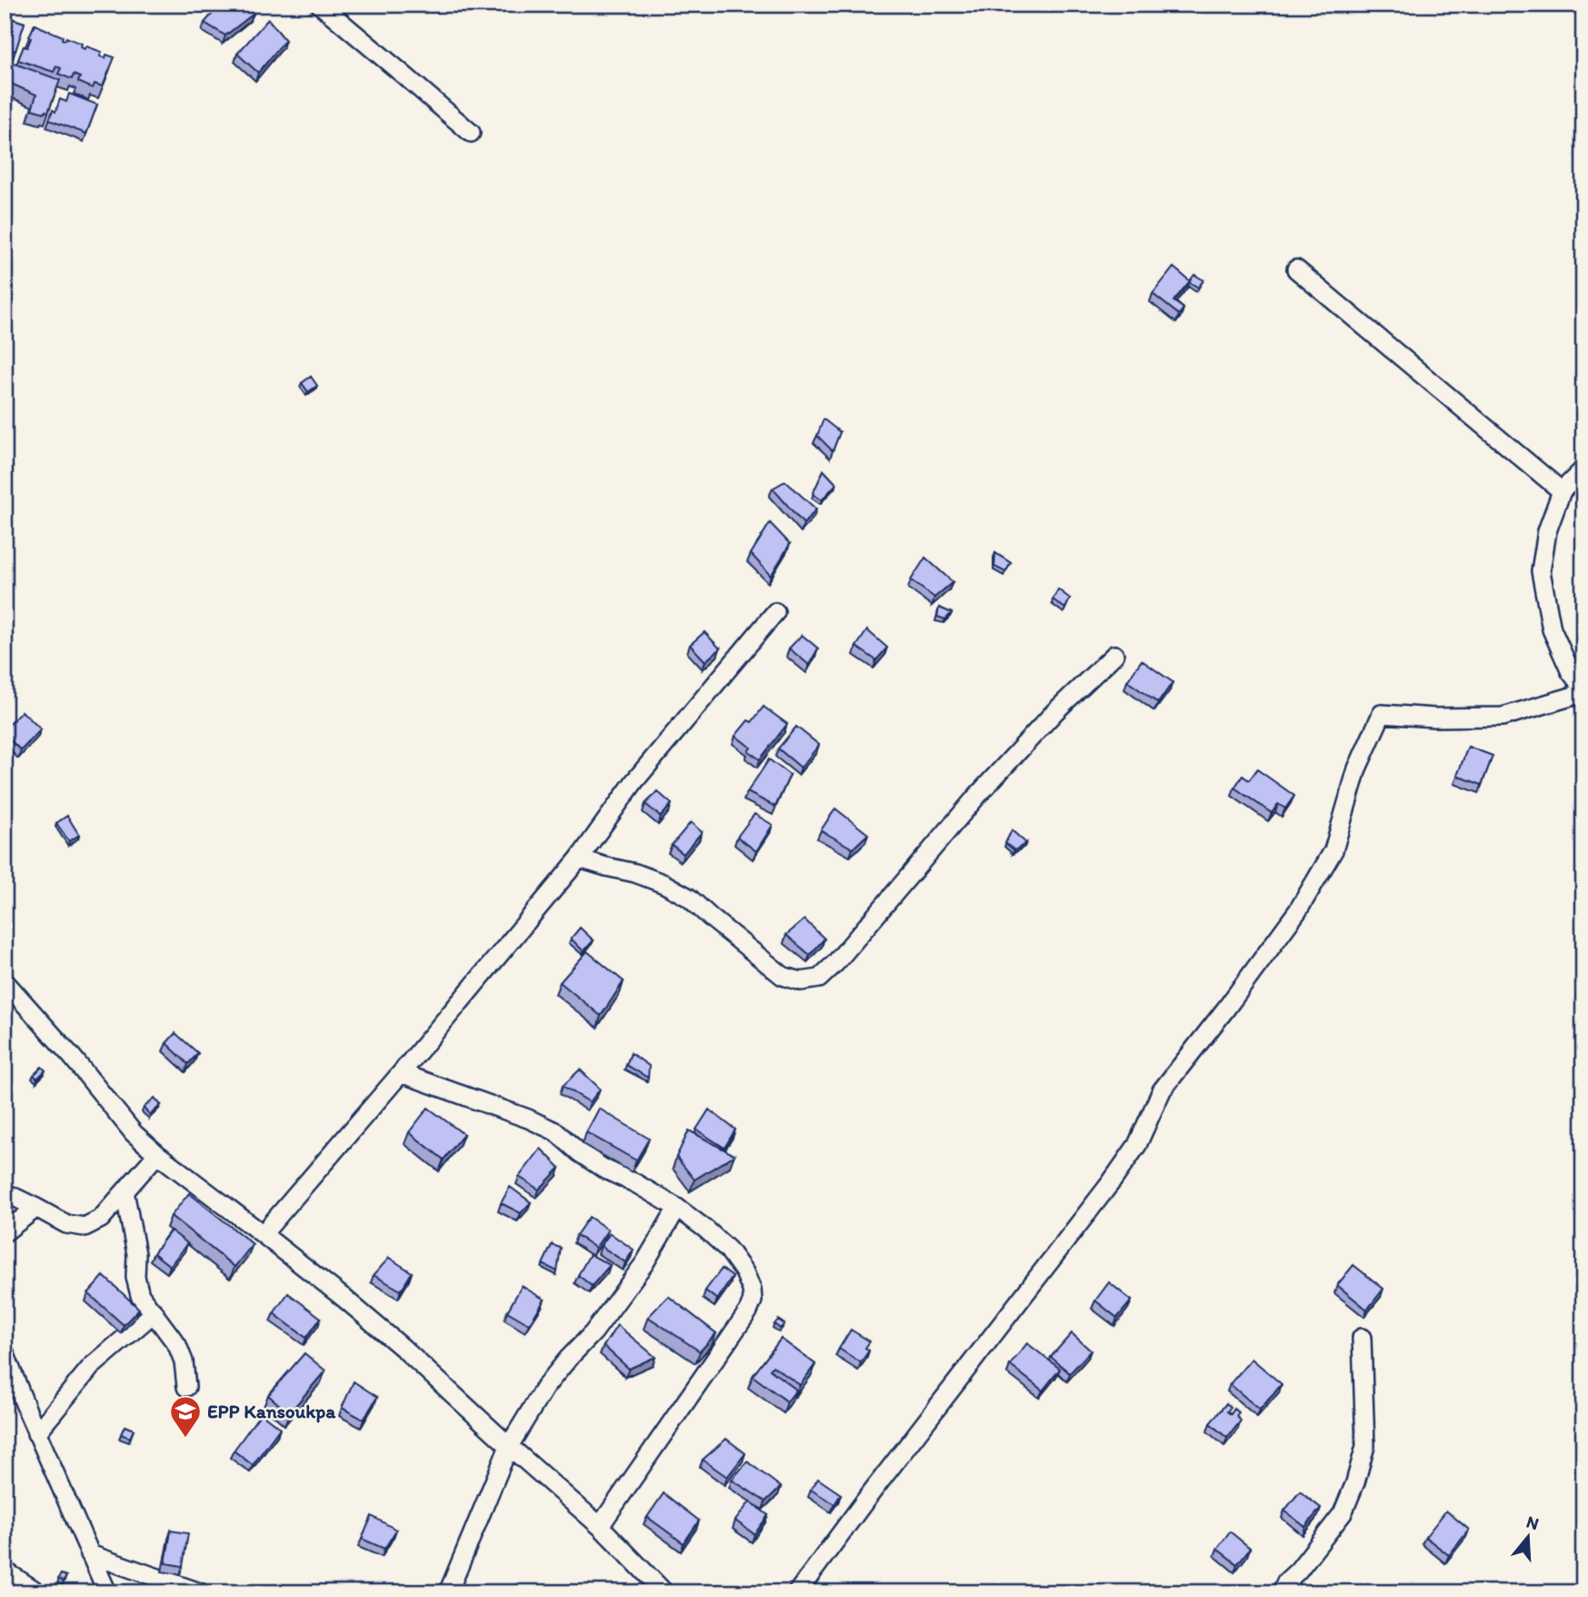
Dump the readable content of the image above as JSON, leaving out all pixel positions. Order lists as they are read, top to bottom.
{
  "places": {
    "school or university": ["EPP Kansoukpa"]
  },
  "north": "top"
}
